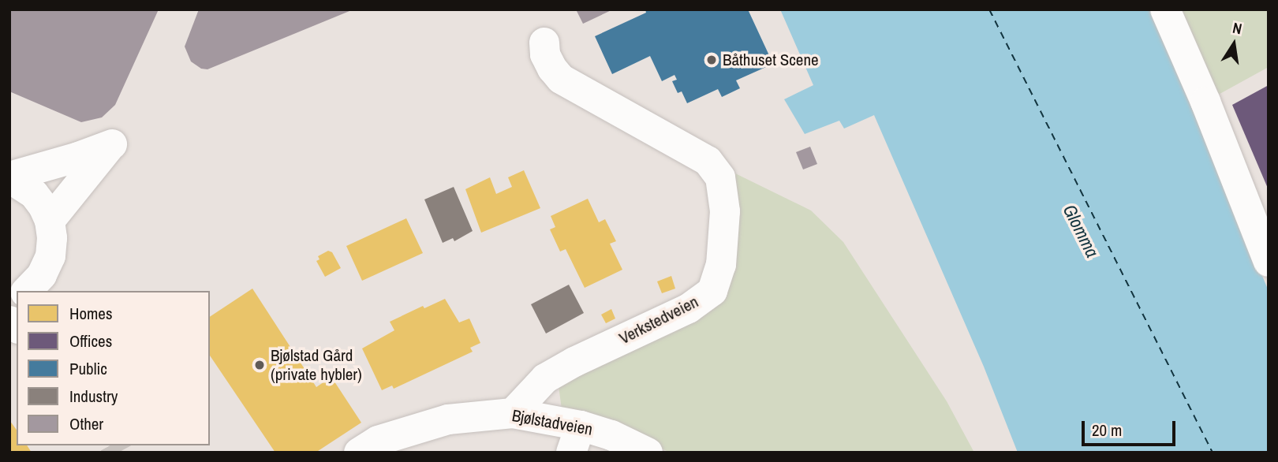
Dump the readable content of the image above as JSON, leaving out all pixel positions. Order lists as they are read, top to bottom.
{
  "streets": {
    "street": ["Verkstedveien", "Bjølstadveien"]
  },
  "crossings": [
    ["Verkstedveien", "Bjølstadveien"]
  ],
  "water": ["Glomma"],
  "places": ["Båthuset Scene", "Bjølstad Gård (private hybler)"],
  "legend": [
    "Homes",
    "Offices",
    "Public",
    "Industry",
    "Other"
  ],
  "scale_bar": "20 m",
  "north": "top"
}
